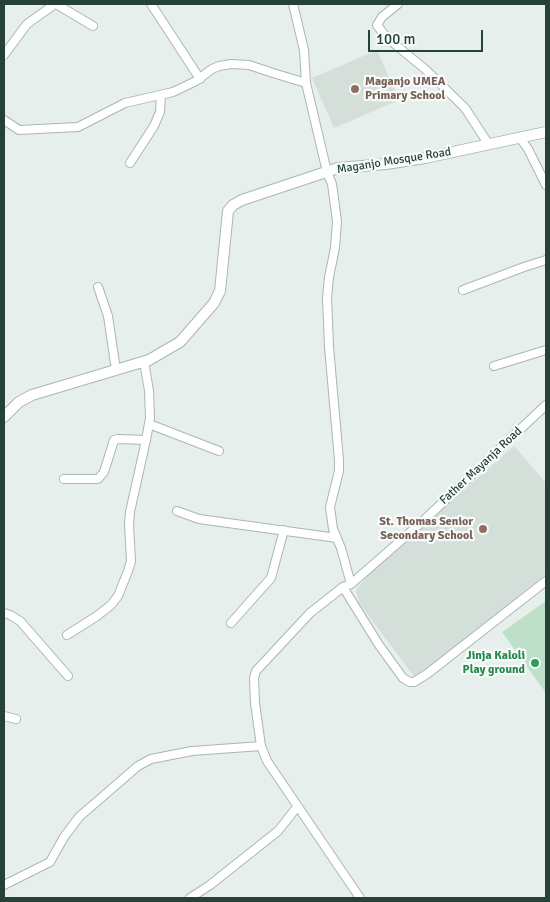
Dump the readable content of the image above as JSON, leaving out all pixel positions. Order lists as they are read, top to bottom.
{
  "streets": {
    "street": ["Maganjo Mosque Road", "Father Mayanja Road"]
  },
  "places": ["Maganjo UMEA Primary School", "St. Thomas Senior Secondary School", "Jinja Kaloli Play ground"],
  "scale_bar": "100 m"
}
